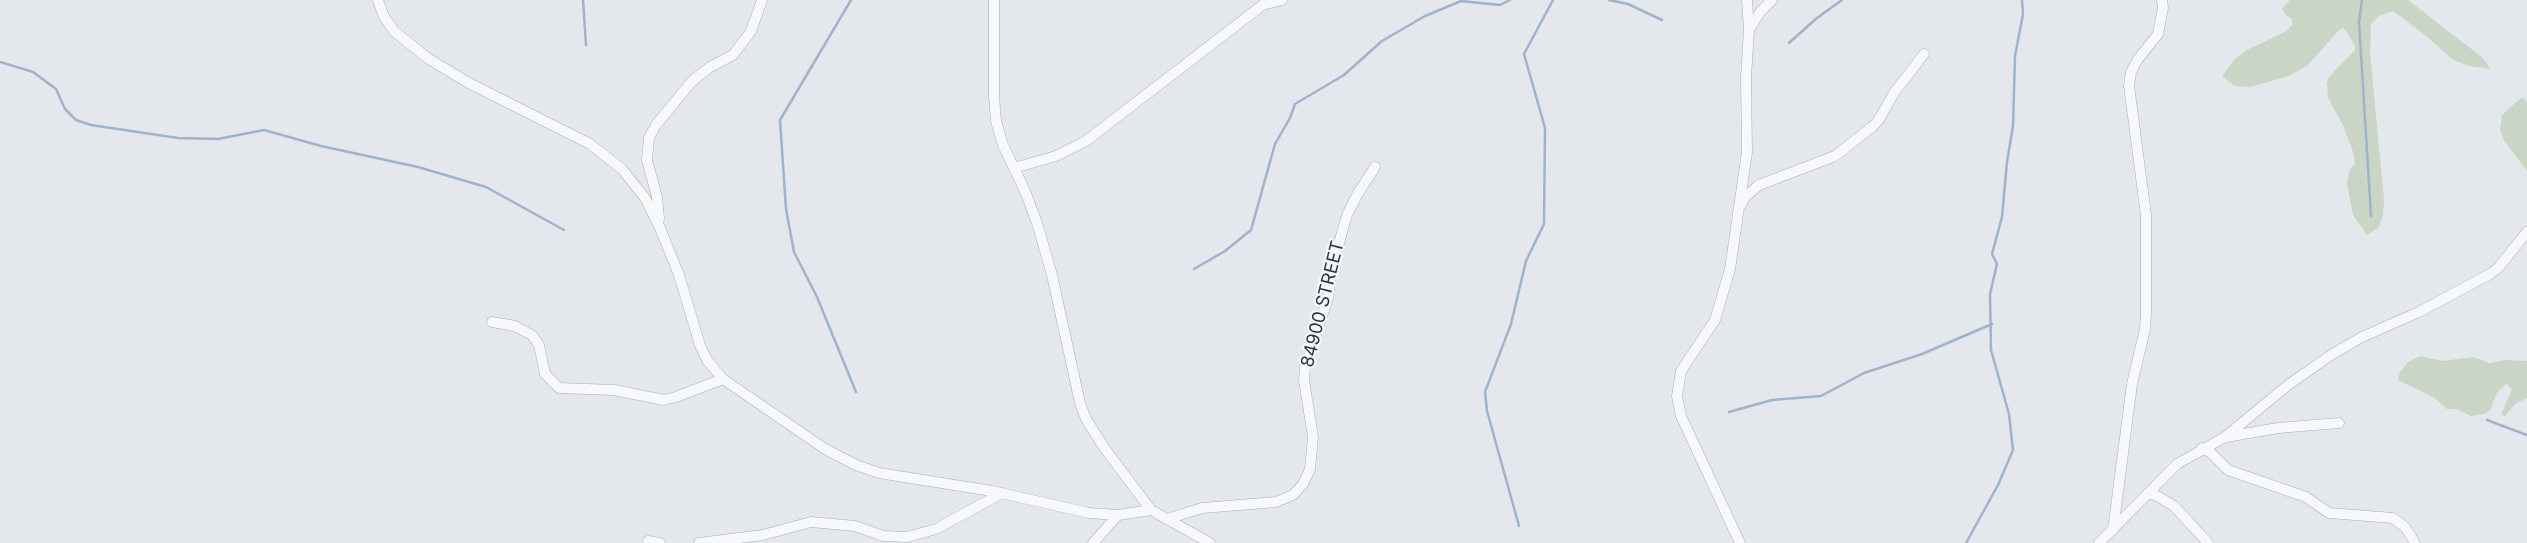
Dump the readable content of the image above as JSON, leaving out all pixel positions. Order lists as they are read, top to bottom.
{
  "streets": {
    "street": ["84900 STREET"]
  }
}
